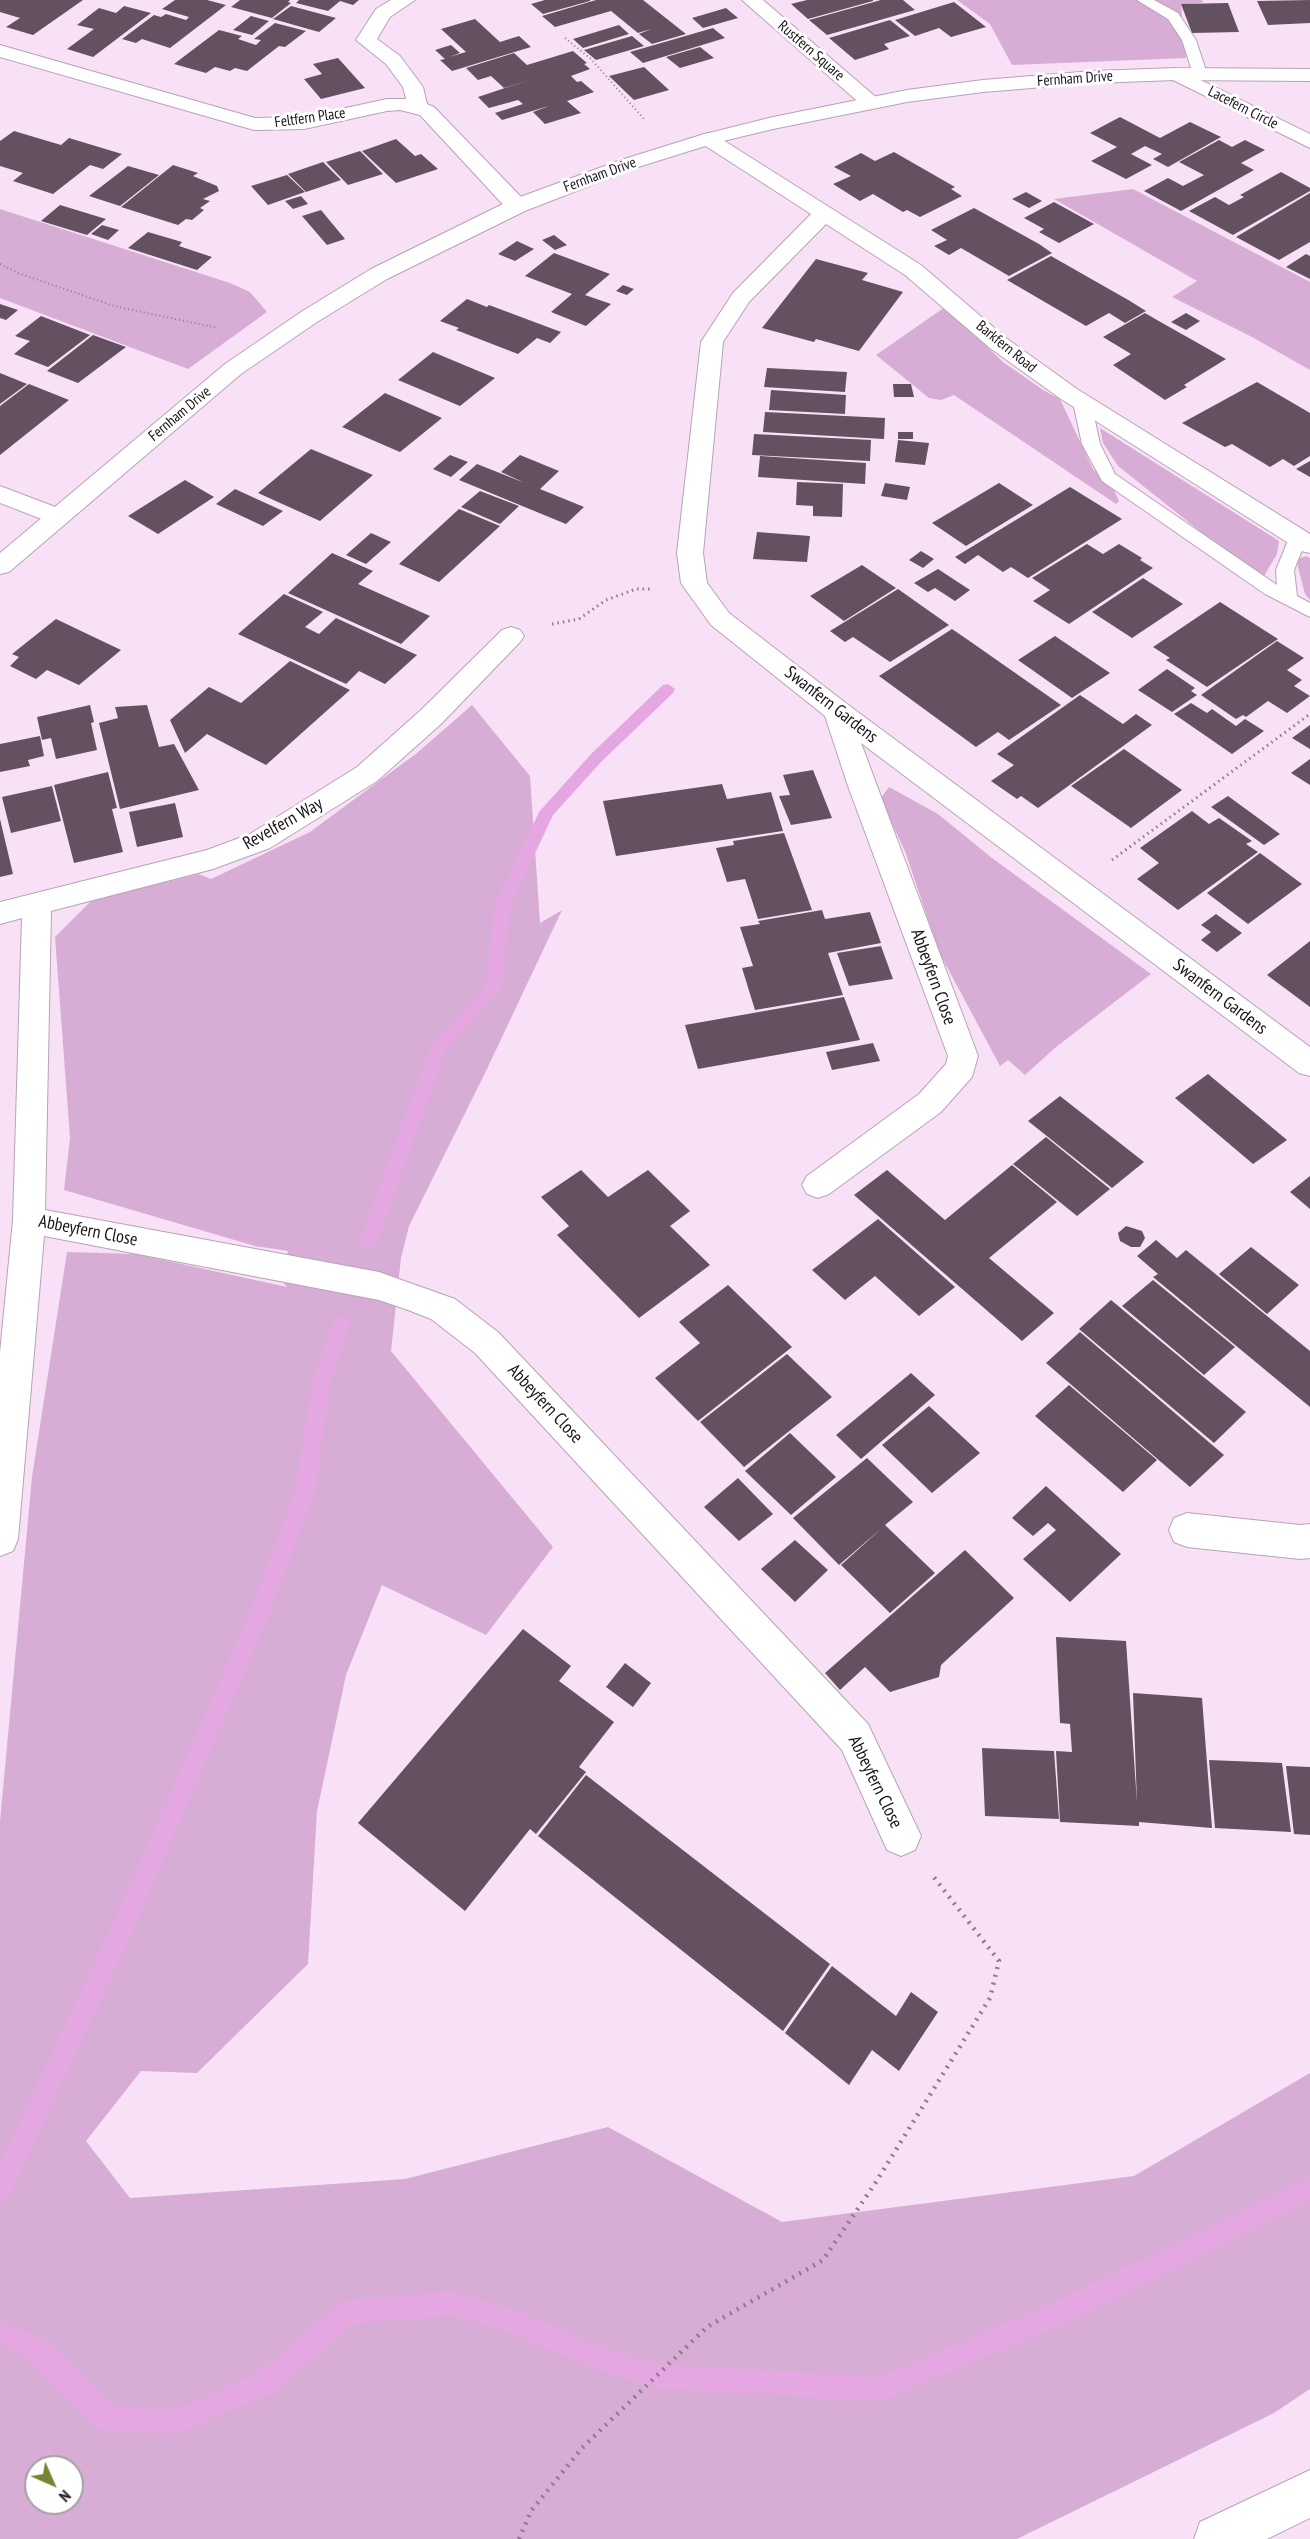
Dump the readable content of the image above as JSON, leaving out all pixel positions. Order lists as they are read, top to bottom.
{
  "streets": {
    "street": [
      "Rustfern Square",
      "Fernham Drive",
      "Lacefern Circle",
      "Feltfern Place",
      "Barkfern Road",
      "Swanfern Gardens",
      "Revelfern Way",
      "Abbeyfern Close"
    ]
  },
  "crossings": [
    ["Rustfern Square", "Fernham Drive"],
    ["Fernham Drive", "Lacefern Circle"],
    ["Fernham Drive", "Barkfern Road"],
    ["Barkfern Road", "Swanfern Gardens"],
    ["Swanfern Gardens", "Abbeyfern Close"],
    ["Revelfern Way", "Abbeyfern Close"]
  ],
  "north": "bottom right"
}
